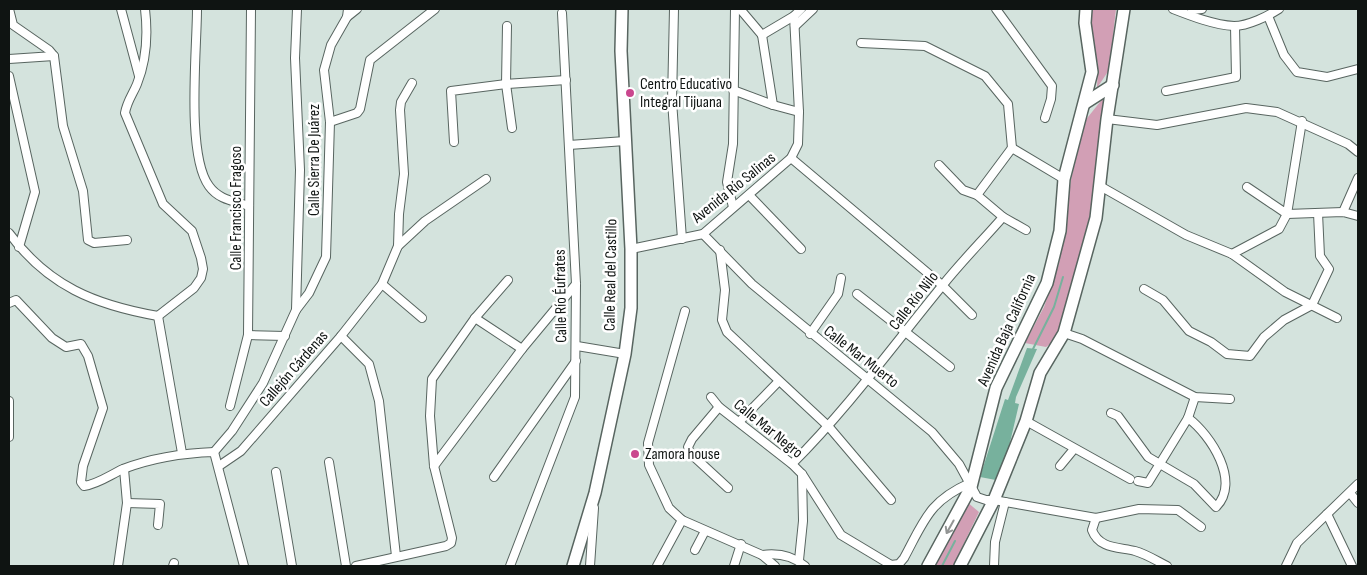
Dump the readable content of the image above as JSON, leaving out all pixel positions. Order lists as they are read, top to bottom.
{
  "streets": {
    "street": [
      "Calle Sierra De Juárez",
      "Avenida Río Salinas",
      "Calle Francisco Fragoso",
      "Calle Real del Castillo",
      "Calle Río Éufrates",
      "Calle Río Nilo",
      "Avenida Baja California",
      "Calle Mar Muerto",
      "Callejón Cárdenas",
      "Calle Mar Negro"
    ]
  },
  "crossings": [
    ["Avenida Río Salinas", "Calle Real del Castillo"],
    ["Avenida Río Salinas", "Calle Mar Muerto"],
    ["Calle Río Nilo", "Calle Mar Muerto"],
    ["Calle Río Nilo", "Calle Mar Negro"],
    ["Avenida Baja California", "Calle Mar Muerto"],
    ["Avenida Baja California", "Calle Mar Negro"],
    ["Calle Mar Muerto", "Calle Mar Negro"]
  ],
  "places": ["Centro Educativo Integral Tijuana", "Zamora house"]
}
